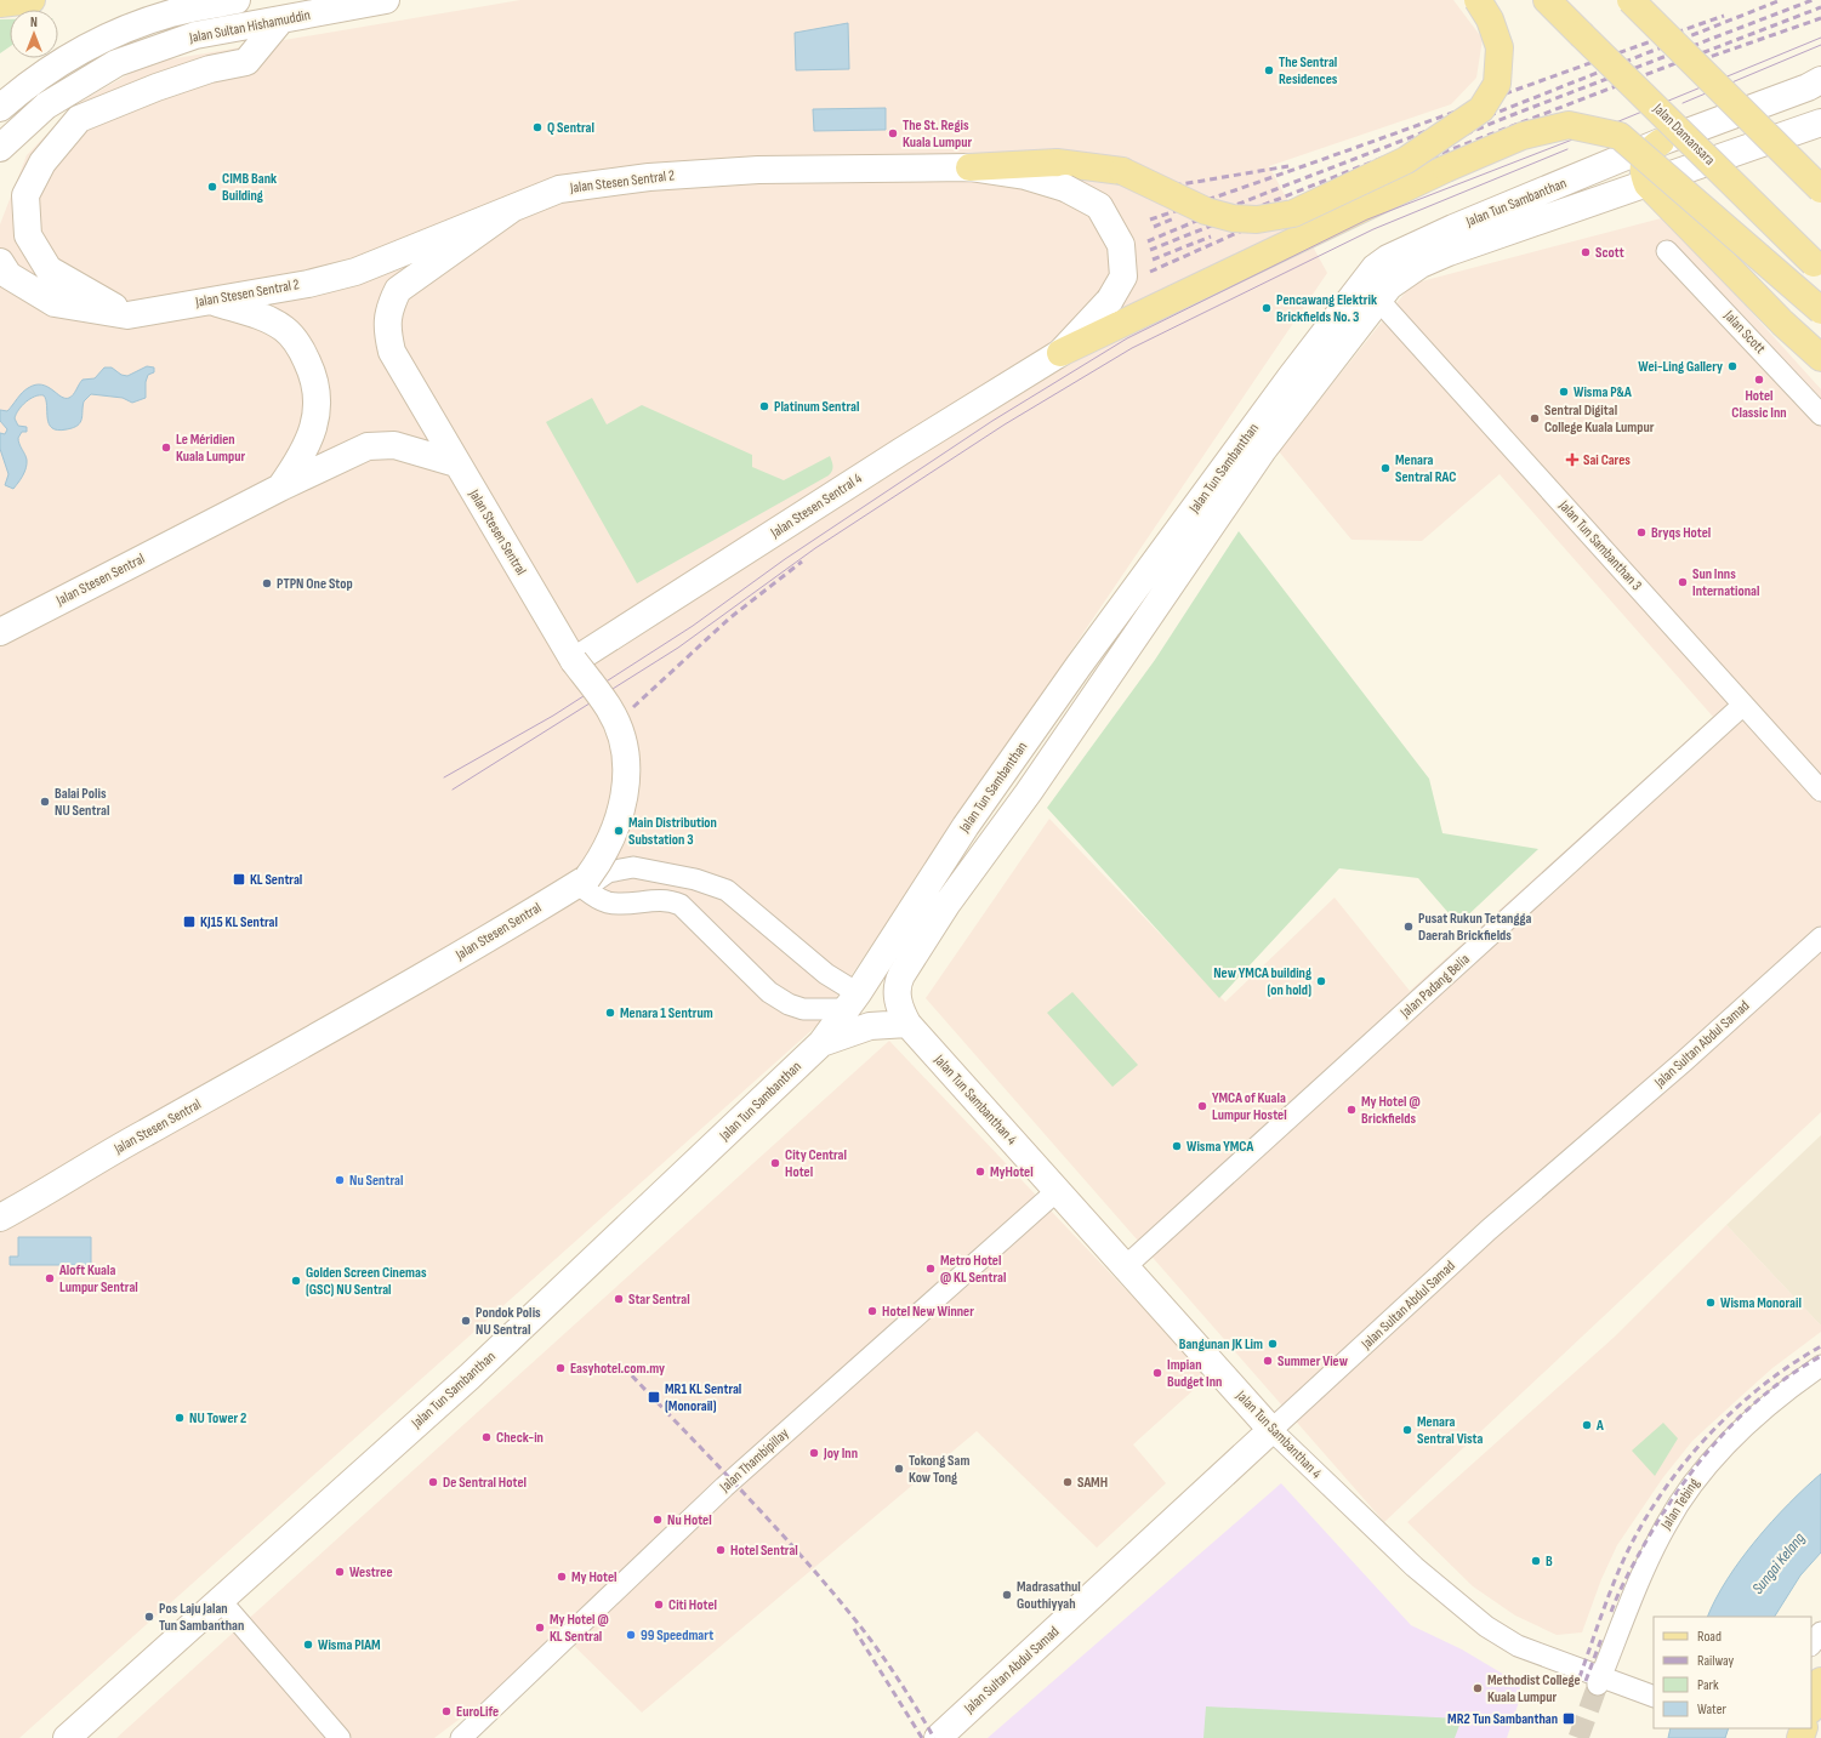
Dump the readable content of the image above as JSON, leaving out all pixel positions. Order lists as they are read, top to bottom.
{
  "streets": {
    "main road": [
      "Jalan Sultan Hishamuddin",
      "Jalan Damansara",
      "Jalan Stesen Sentral 2",
      "Jalan Tun Sambanthan",
      "Jalan Stesen Sentral 4",
      "Jalan Stesen Sentral",
      "Jalan Sultan Abdul Samad",
      "Jalan Tun Sambanthan 4"
    ],
    "street": [
      "Jalan Scott",
      "Jalan Tun Sambanthan 3",
      "Jalan Padang Belia",
      "Jalan Thambipillay",
      "Jalan Tebing"
    ]
  },
  "crossings": [
    ["Jalan Stesen Sentral 2", "Jalan Stesen Sentral 4"],
    ["Jalan Stesen Sentral 2", "Jalan Stesen Sentral"],
    ["Jalan Tun Sambanthan", "Jalan Tun Sambanthan 3"],
    ["Jalan Tun Sambanthan", "Jalan Tun Sambanthan 4"],
    ["Jalan Stesen Sentral 4", "Jalan Stesen Sentral"],
    ["Jalan Tun Sambanthan 3", "Jalan Padang Belia"],
    ["Jalan Padang Belia", "Jalan Tun Sambanthan 4"],
    ["Jalan Sultan Abdul Samad", "Jalan Tun Sambanthan 4"],
    ["Jalan Tun Sambanthan 4", "Jalan Thambipillay"],
    ["Jalan Tun Sambanthan 4", "Jalan Tebing"]
  ],
  "water": ["Sungai Kelang"],
  "places": {
    "other": [
      "The Sentral Residences",
      "Q Sentral",
      "The St. Regis Kuala Lumpur",
      "CIMB Bank Building",
      "Scott",
      "Pencawang Elektrik Brickfields No. 3",
      "Wei-Ling Gallery",
      "Hotel Classic Inn",
      "Wisma P&A",
      "Platinum Sentral",
      "Sentral Digital College Kuala Lumpur",
      "Le Méridien Kuala Lumpur",
      "Menara Sentral RAC",
      "Bryqs Hotel",
      "Sun Inns International",
      "PTPN One Stop",
      "Balai Polis NU Sentral",
      "Main Distribution Substation 3",
      "Pusat Rukun Tetangga Daerah Brickfields",
      "New YMCA building (on hold)",
      "Menara 1 Sentrum",
      "YMCA of Kuala Lumpur Hostel",
      "My Hotel @ Brickfields",
      "Wisma YMCA",
      "City Central Hotel",
      "MyHotel",
      "Nu Sentral",
      "Metro Hotel @ KL Sentral",
      "Aloft Kuala Lumpur Sentral",
      "Golden Screen Cinemas (GSC) NU Sentral",
      "Star Sentral",
      "Wisma Monorail",
      "Hotel New Winner",
      "Pondok Polis NU Sentral",
      "Bangunan JK Lim",
      "Summer View",
      "Easyhotel.com.my",
      "Impian Budget Inn",
      "NU Tower 2",
      "A",
      "Menara Sentral Vista",
      "Check-in",
      "Joy Inn",
      "Tokong Sam Kow Tong",
      "De Sentral Hotel",
      "SAMH",
      "Nu Hotel",
      "Hotel Sentral",
      "B",
      "Westree",
      "My Hotel",
      "Madrasathul Gouthiyyah",
      "Citi Hotel",
      "Pos Laju Jalan Tun Sambanthan",
      "My Hotel @ KL Sentral",
      "99 Speedmart",
      "Wisma PIAM",
      "Methodist College Kuala Lumpur",
      "EuroLife"
    ],
    "health": ["Sai Cares"],
    "transit": [
      "KL Sentral",
      "KJ15 KL Sentral",
      "MR1 KL Sentral (Monorail)",
      "MR2 Tun Sambanthan"
    ]
  },
  "legend": [
    "Road",
    "Railway",
    "Park",
    "Water"
  ],
  "north": "top"
}
